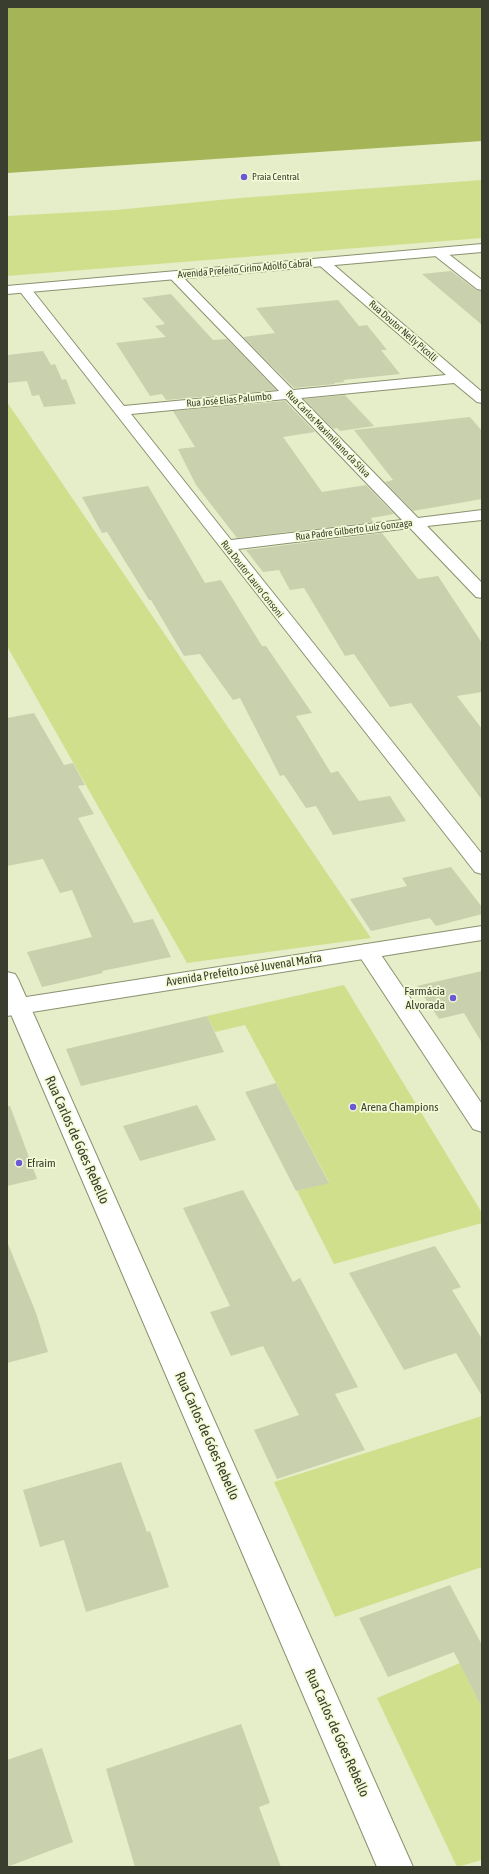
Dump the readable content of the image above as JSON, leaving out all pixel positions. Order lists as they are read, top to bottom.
{
  "streets": {
    "street": [
      "Avenida Prefeito Cirino Adolfo Cabral",
      "Rua Doutor Nelly Picolli",
      "Rua José Elias Palumbo",
      "Rua Carlos Maximiliano da Silva",
      "Rua Padre Gilberto Luiz Gonzaga",
      "Rua Doutor Lauro Consoni",
      "Avenida Prefeito José Juvenal Mafra",
      "Rua Carlos de Góes Rebello"
    ]
  },
  "crossings": [
    ["Avenida Prefeito Cirino Adolfo Cabral", "Rua Doutor Nelly Picolli"],
    ["Avenida Prefeito Cirino Adolfo Cabral", "Rua Carlos Maximiliano da Silva"],
    ["Avenida Prefeito Cirino Adolfo Cabral", "Rua Doutor Lauro Consoni"],
    ["Rua Doutor Nelly Picolli", "Rua José Elias Palumbo"],
    ["Rua José Elias Palumbo", "Rua Carlos Maximiliano da Silva"],
    ["Rua José Elias Palumbo", "Rua Doutor Lauro Consoni"],
    ["Rua Carlos Maximiliano da Silva", "Rua Padre Gilberto Luiz Gonzaga"],
    ["Rua Padre Gilberto Luiz Gonzaga", "Rua Doutor Lauro Consoni"],
    ["Avenida Prefeito José Juvenal Mafra", "Rua Carlos de Góes Rebello"]
  ],
  "places": [
    "Praia Central",
    "Farmácia Alvorada",
    "Arena Champions",
    "Efraim"
  ]
}
